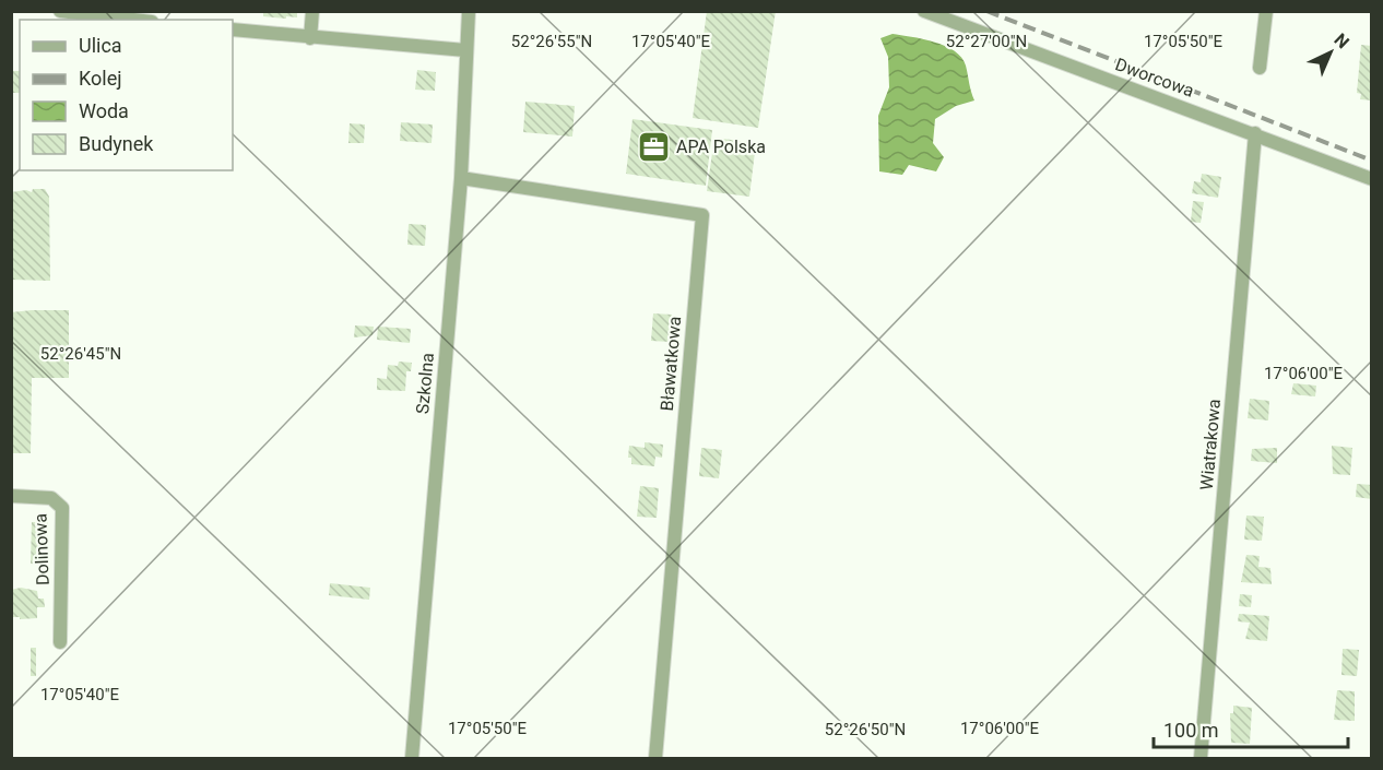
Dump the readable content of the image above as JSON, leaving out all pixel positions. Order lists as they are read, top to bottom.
{
  "streets": {
    "street": [
      "Dworcowa",
      "Bławatkowa",
      "Szkolna",
      "Wiatrakowa",
      "Dolinowa"
    ]
  },
  "crossings": [
    ["Dworcowa", "Wiatrakowa"],
    ["Bławatkowa", "Szkolna"]
  ],
  "places": {
    "office": ["APA Polska"]
  },
  "legend": [
    "Ulica",
    "Kolej",
    "Woda",
    "Budynek"
  ],
  "scale_bar": "100 m",
  "north": "top right",
  "coordinates": [
    "52°26'55\"N",
    "52°27'00\"N",
    "17°05'40\"E",
    "17°05'50\"E",
    "52°26'45\"N",
    "17°06'00\"E",
    "52°26'50\"N"
  ]
}
